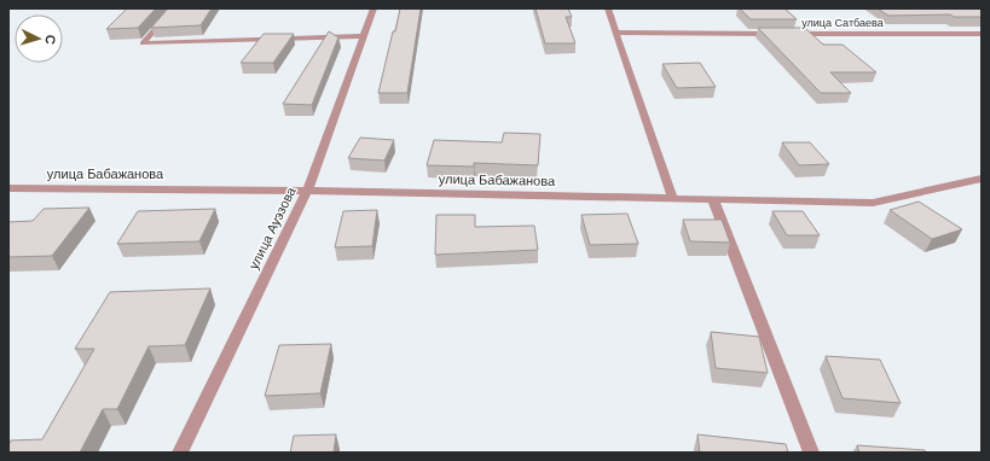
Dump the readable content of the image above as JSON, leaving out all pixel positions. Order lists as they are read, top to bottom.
{
  "streets": {
    "street": ["улица Сатбаева", "улица Бабажанова", "улица Ауэзова"]
  },
  "crossings": [
    ["улица Бабажанова", "улица Ауэзова"]
  ],
  "north": "right"
}
